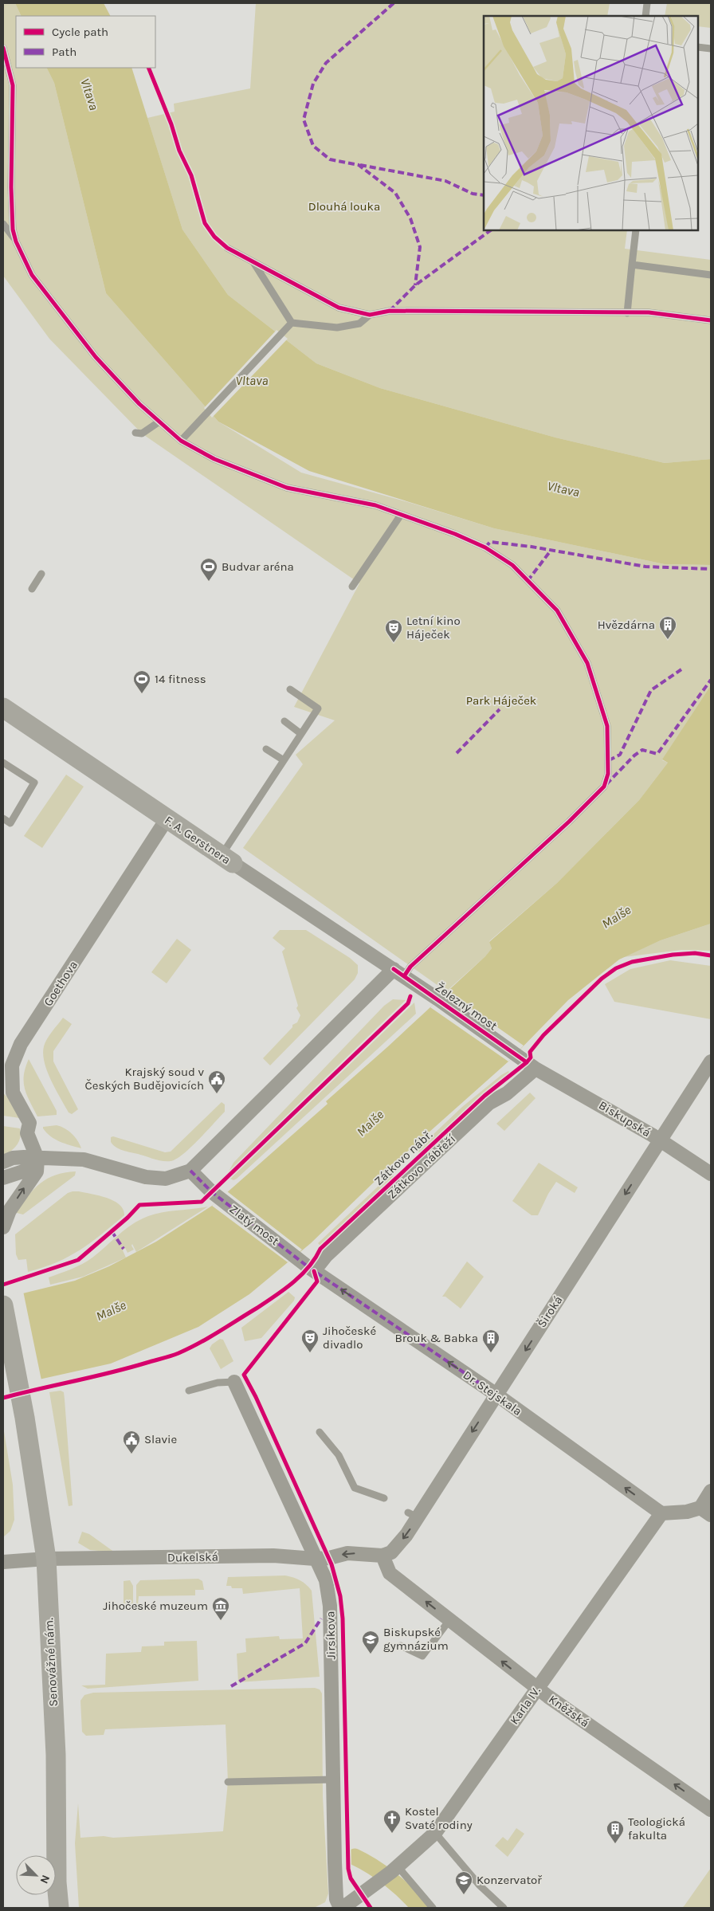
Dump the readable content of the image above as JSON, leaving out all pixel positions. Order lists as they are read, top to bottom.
{
  "streets": {
    "street": [
      "F. A. Gerstnera",
      "Goethova",
      "Železný most",
      "Biskupská",
      "Zátkovo nábřeží",
      "Zlatý most",
      "Široká",
      "Dr. Stejskala",
      "Dukelská",
      "Jirsíkova",
      "Senovážné nám.",
      "Karla IV.",
      "Kněžská"
    ],
    "cycle path": ["Zátkovo nábř."]
  },
  "crossings": [
    ["F. A. Gerstnera", "Goethova"],
    ["F. A. Gerstnera", "Železný most"],
    ["Železný most", "Biskupská"],
    ["Železný most", "Zátkovo nábřeží"],
    ["Biskupská", "Zátkovo nábřeží"],
    ["Biskupská", "Široká"],
    ["Zátkovo nábřeží", "Zlatý most"],
    ["Zátkovo nábřeží", "Dr. Stejskala"],
    ["Zlatý most", "Dr. Stejskala"],
    ["Široká", "Dr. Stejskala"],
    ["Široká", "Dukelská"],
    ["Široká", "Kněžská"],
    ["Dr. Stejskala", "Karla IV."],
    ["Dukelská", "Jirsíkova"],
    ["Dukelská", "Senovážné nám."],
    ["Dukelská", "Kněžská"],
    ["Jirsíkova", "Karla IV."],
    ["Karla IV.", "Kněžská"]
  ],
  "one_way": ["Široká", "Dr. Stejskala", "Kněžská"],
  "water": ["Vltava", "Malše"],
  "parks": ["Dlouhá louka", "Park Háječek"],
  "places": {
    "sports": ["Budvar aréna", "14 fitness"],
    "building": ["Hvězdárna", "Brouk & Babka", "Teologická fakulta"],
    "theatre": ["Letní kino Háječek", "Jihočeské divadlo"],
    "public building": ["Krajský soud v Českých Budějovicích", "Slavie"],
    "museum": ["Jihočeské muzeum"],
    "school or university": ["Biskupské gymnázium", "Konzervatoř"],
    "church": ["Kostel Svaté rodiny"]
  },
  "legend": ["Cycle path", "Path"],
  "north": "bottom right"
}
